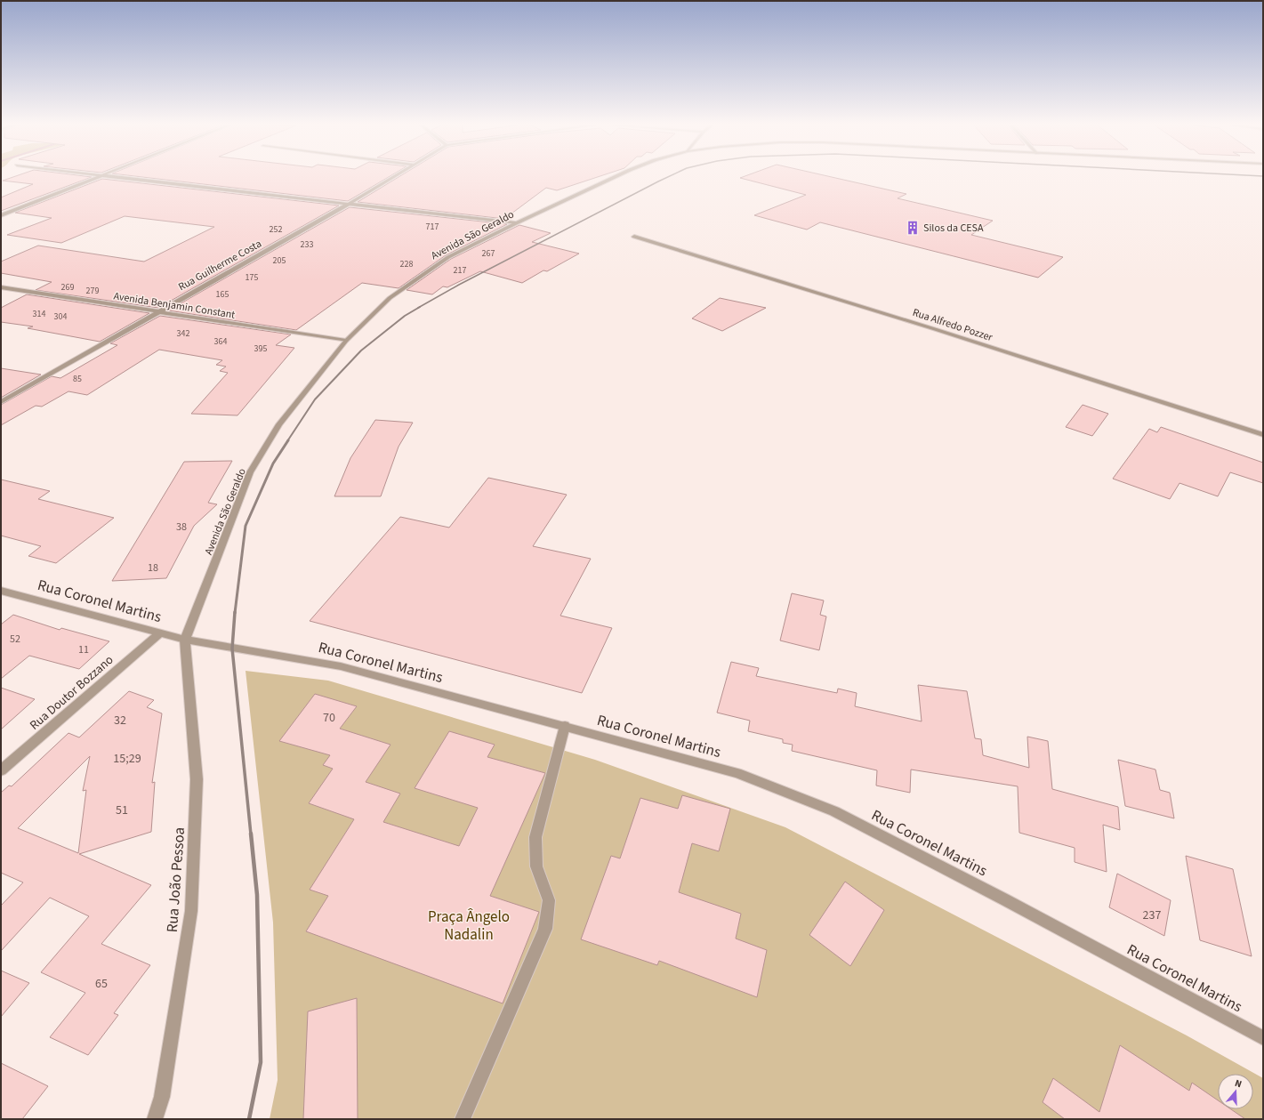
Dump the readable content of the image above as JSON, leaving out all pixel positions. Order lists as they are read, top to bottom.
{
  "streets": {
    "street": [
      "Avenida São Geraldo",
      "Rua Guilherme Costa",
      "Avenida Benjamin Constant",
      "Rua Alfredo Pozzer",
      "Rua Coronel Martins",
      "Rua Doutor Bozzano",
      "Rua João Pessoa"
    ]
  },
  "crossings": [
    ["Avenida São Geraldo", "Avenida Benjamin Constant"],
    ["Avenida São Geraldo", "Rua Coronel Martins"],
    ["Avenida São Geraldo", "Rua João Pessoa"],
    ["Rua Guilherme Costa", "Avenida Benjamin Constant"],
    ["Rua Coronel Martins", "Rua Doutor Bozzano"],
    ["Rua Coronel Martins", "Rua João Pessoa"]
  ],
  "parks": ["Praça Ângelo Nadalin"],
  "places": {
    "building": ["Silos da CESA"]
  },
  "house_numbers": [
    "717",
    "252",
    "233",
    "267",
    "205",
    "228",
    "217",
    "175",
    "269",
    "279",
    "165",
    "314",
    "304",
    "342",
    "364",
    "395",
    "85",
    "38",
    "18",
    "52",
    "11",
    "70",
    "32",
    "15;29",
    "51",
    "237",
    "65"
  ],
  "north": "top"
}
